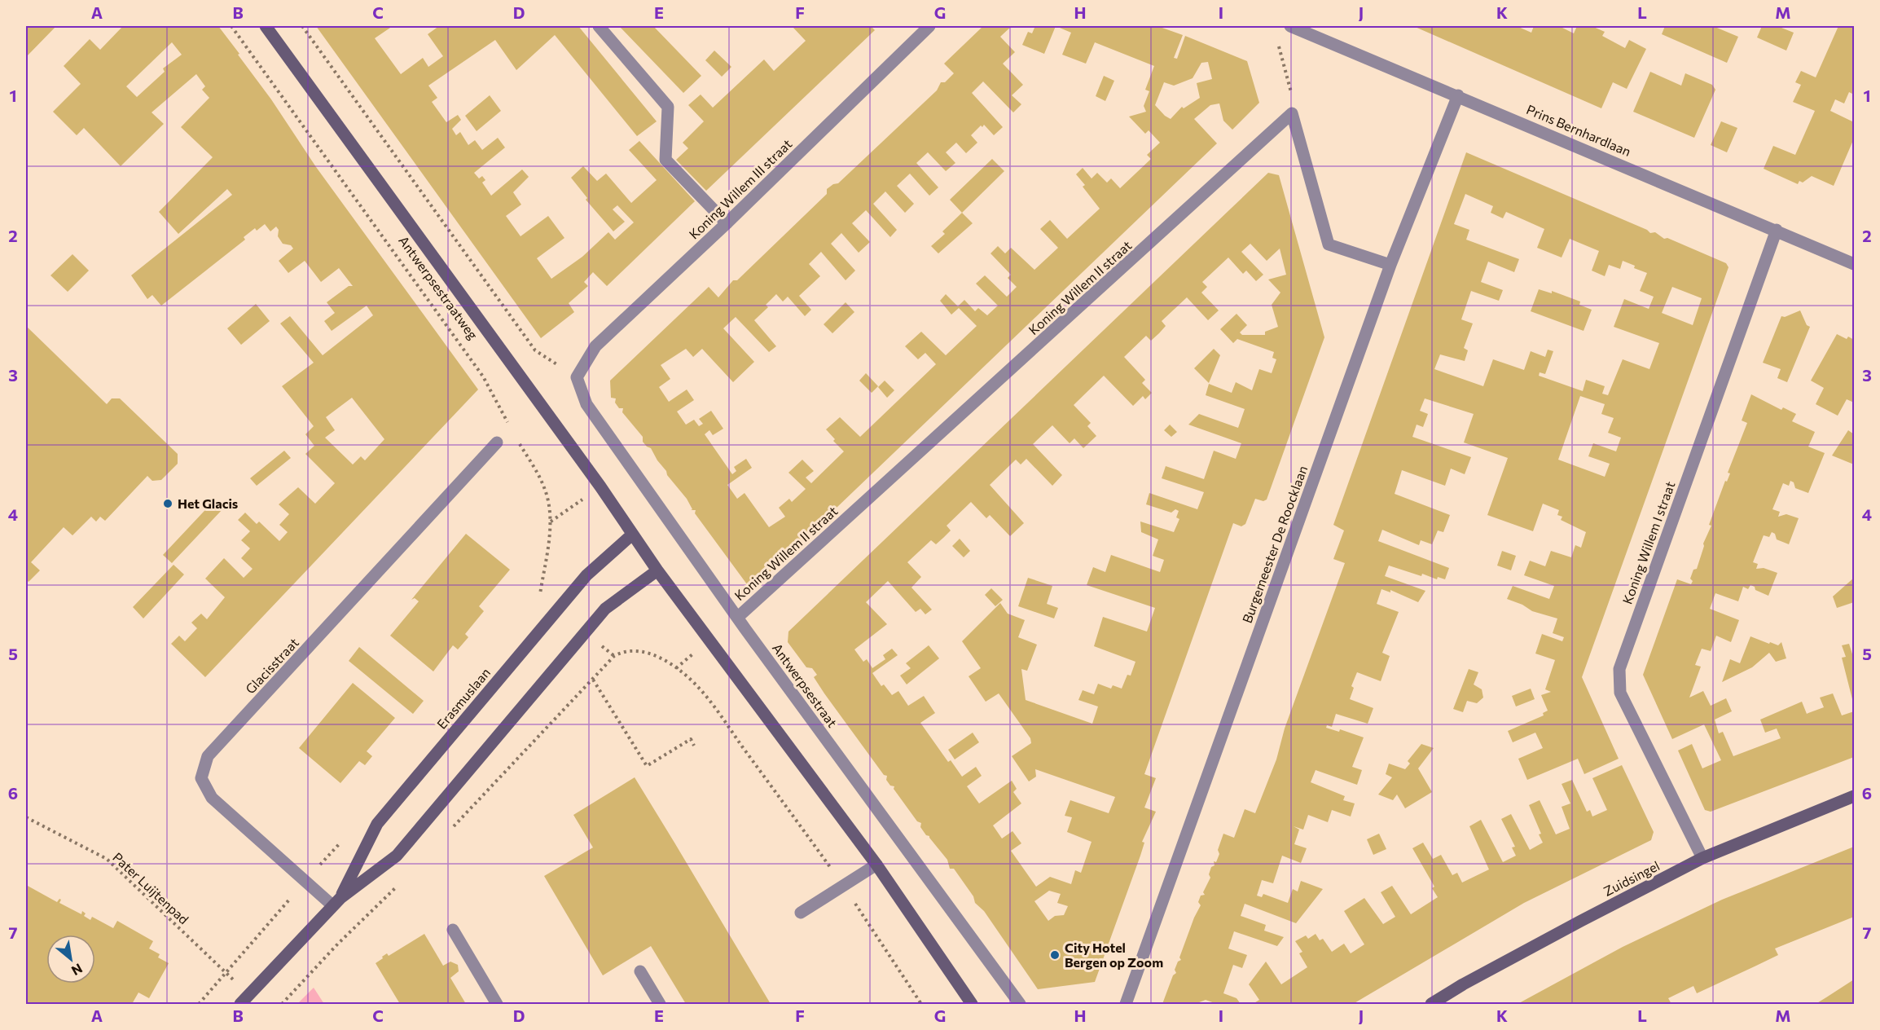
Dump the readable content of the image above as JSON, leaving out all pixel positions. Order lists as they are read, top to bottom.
{
  "streets": {
    "main road": ["Antwerpsestraatweg", "Erasmuslaan", "Zuidsingel"],
    "street": [
      "Prins Bernhardlaan",
      "Koning Willem III straat",
      "Koning Willem II straat",
      "Koning Willem I straat",
      "Burgemeester De Roocklaan",
      "Glacisstraat",
      "Antwerpsestraat"
    ],
    "path": ["Pater Luijtenpad"]
  },
  "crossings": [
    ["Prins Bernhardlaan", "Koning Willem I straat"],
    ["Prins Bernhardlaan", "Burgemeester De Roocklaan"],
    ["Koning Willem III straat", "Antwerpsestraat"],
    ["Antwerpsestraatweg", "Erasmuslaan"],
    ["Koning Willem II straat", "Antwerpsestraat"],
    ["Koning Willem I straat", "Zuidsingel"],
    ["Glacisstraat", "Erasmuslaan"]
  ],
  "places": ["Het Glacis", "City Hotel Bergen op Zoom"],
  "north": "bottom right",
  "grid": {
    "columns": [
      "A",
      "B",
      "C",
      "D",
      "E",
      "F",
      "G",
      "H",
      "I",
      "J",
      "K",
      "L",
      "M"
    ],
    "rows": [
      "1",
      "2",
      "3",
      "4",
      "5",
      "6",
      "7"
    ]
  }
}
